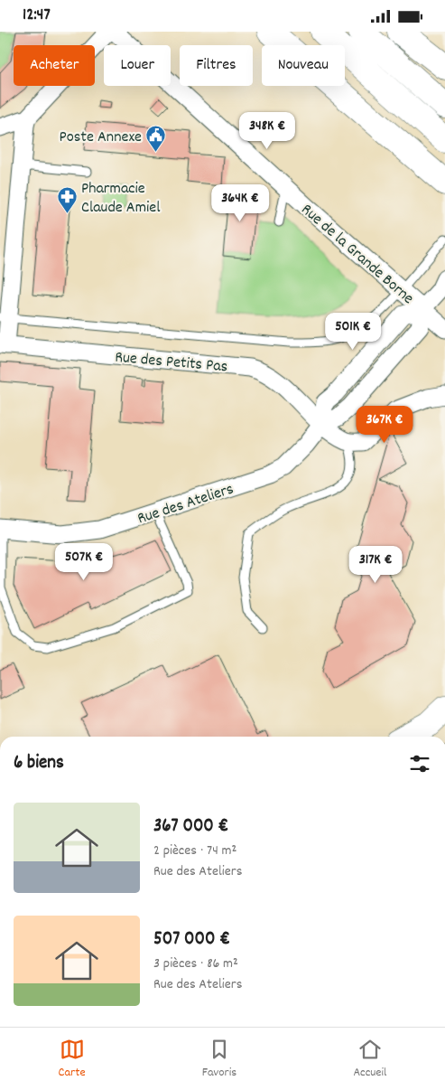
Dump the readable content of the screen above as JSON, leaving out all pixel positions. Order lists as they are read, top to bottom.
{
  "streets": {
    "street": ["Rue de la Grande Borne", "Rue des Petits Pas", "Rue des Ateliers"]
  },
  "crossings": [
    ["Rue des Petits Pas", "Rue des Ateliers"]
  ],
  "places": {
    "public building": ["Poste Annexe"],
    "pharmacy": ["Pharmacie Claude Amiel"]
  },
  "page": {
    "status": "12:47",
    "chip": [
      "Acheter",
      "Louer",
      "Filtres",
      "Nouveau"
    ],
    "price": [
      "348K €",
      "364K €",
      "501K €",
      "367K €",
      "507K €",
      "317K €"
    ],
    "heading": "6 biens",
    "list": [
      {
        "name": "367 000 €",
        "note": "2 pièces · 74 m² · Rue des Ateliers"
      },
      {
        "name": "507 000 €",
        "note": "3 pièces · 86 m² · Rue des Ateliers"
      }
    ],
    "tabs": ["Carte", "Favoris", "Accueil"]
  }
}
